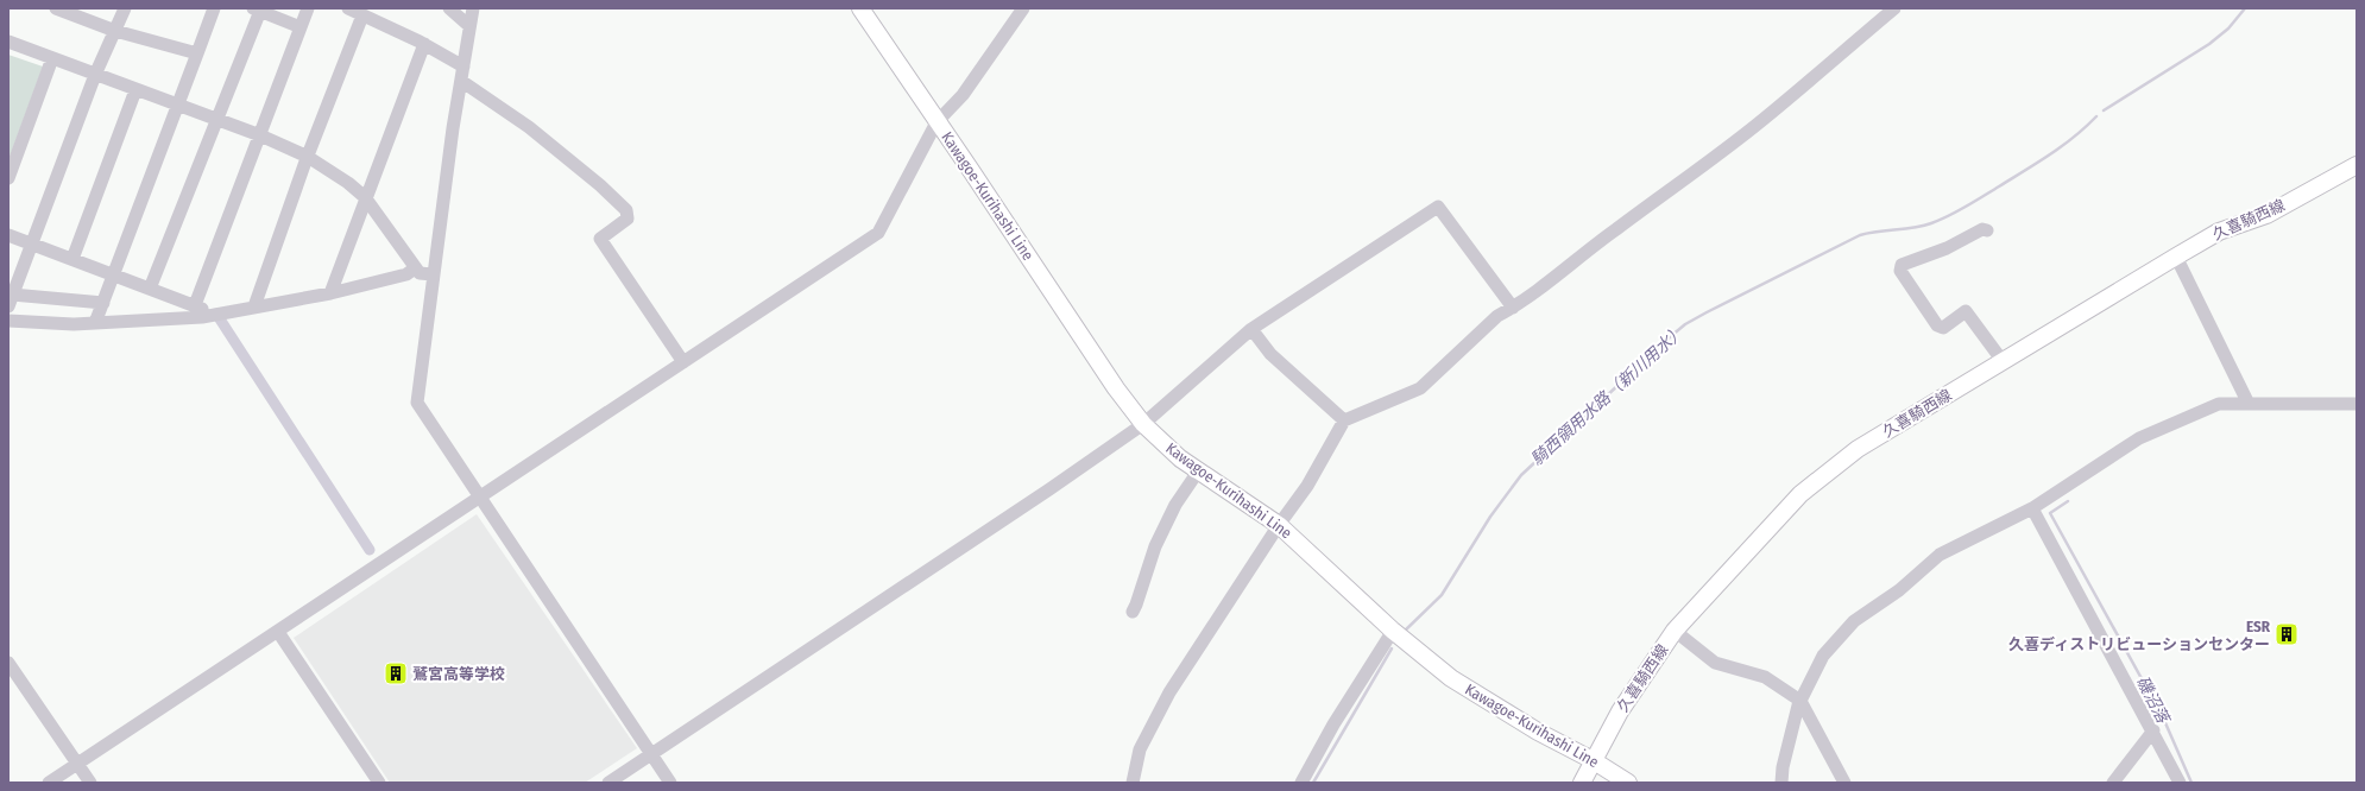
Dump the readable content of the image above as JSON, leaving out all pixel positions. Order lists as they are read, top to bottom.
{
  "streets": {
    "main road": ["Kawagoe-Kurihashi Line", "久喜騎西線"]
  },
  "crossings": [
    ["Kawagoe-Kurihashi Line", "久喜騎西線"]
  ],
  "water": ["騎西領用水路（新川用水）", "磯沼落"],
  "places": {
    "building": ["ESR 久喜ディストリビューションセンター", "鷲宮高等学校"]
  }
}
